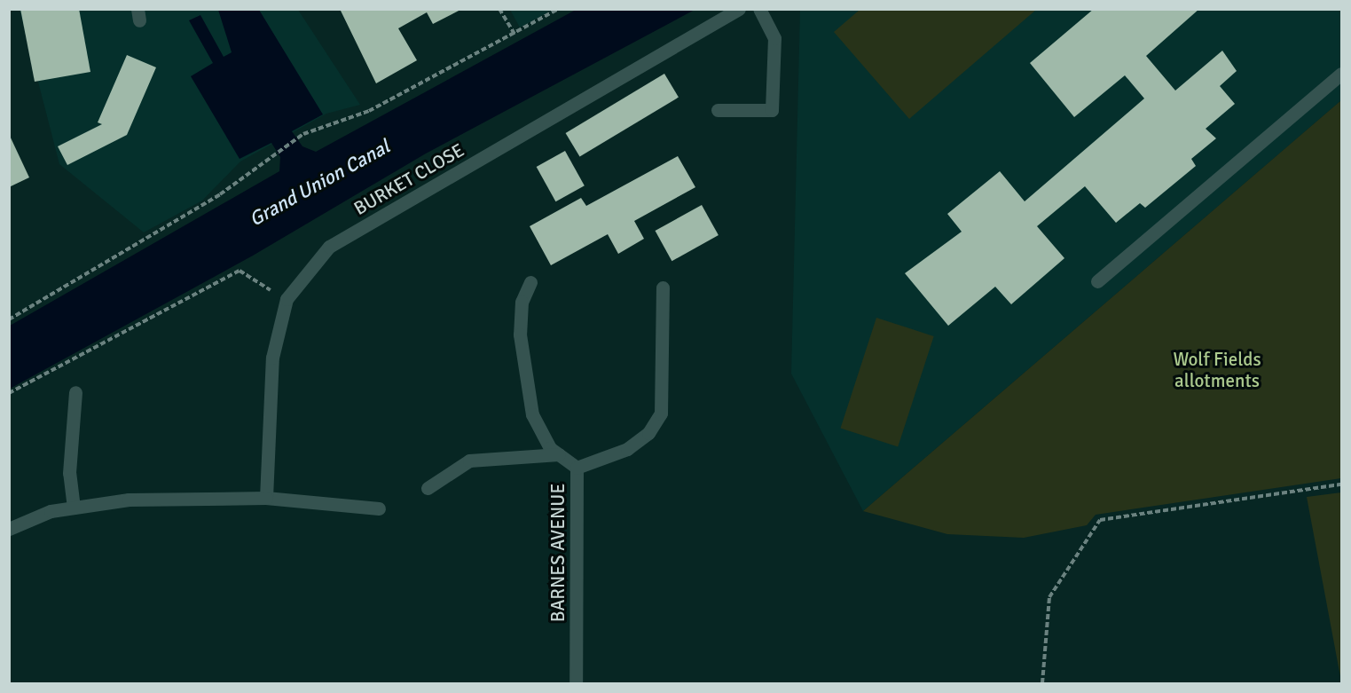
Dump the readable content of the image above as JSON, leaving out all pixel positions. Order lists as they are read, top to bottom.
{
  "streets": {
    "street": ["BURKET CLOSE", "BARNES AVENUE"]
  },
  "water": ["Grand Union Canal"],
  "parks": ["Wolf Fields allotments"]
}
